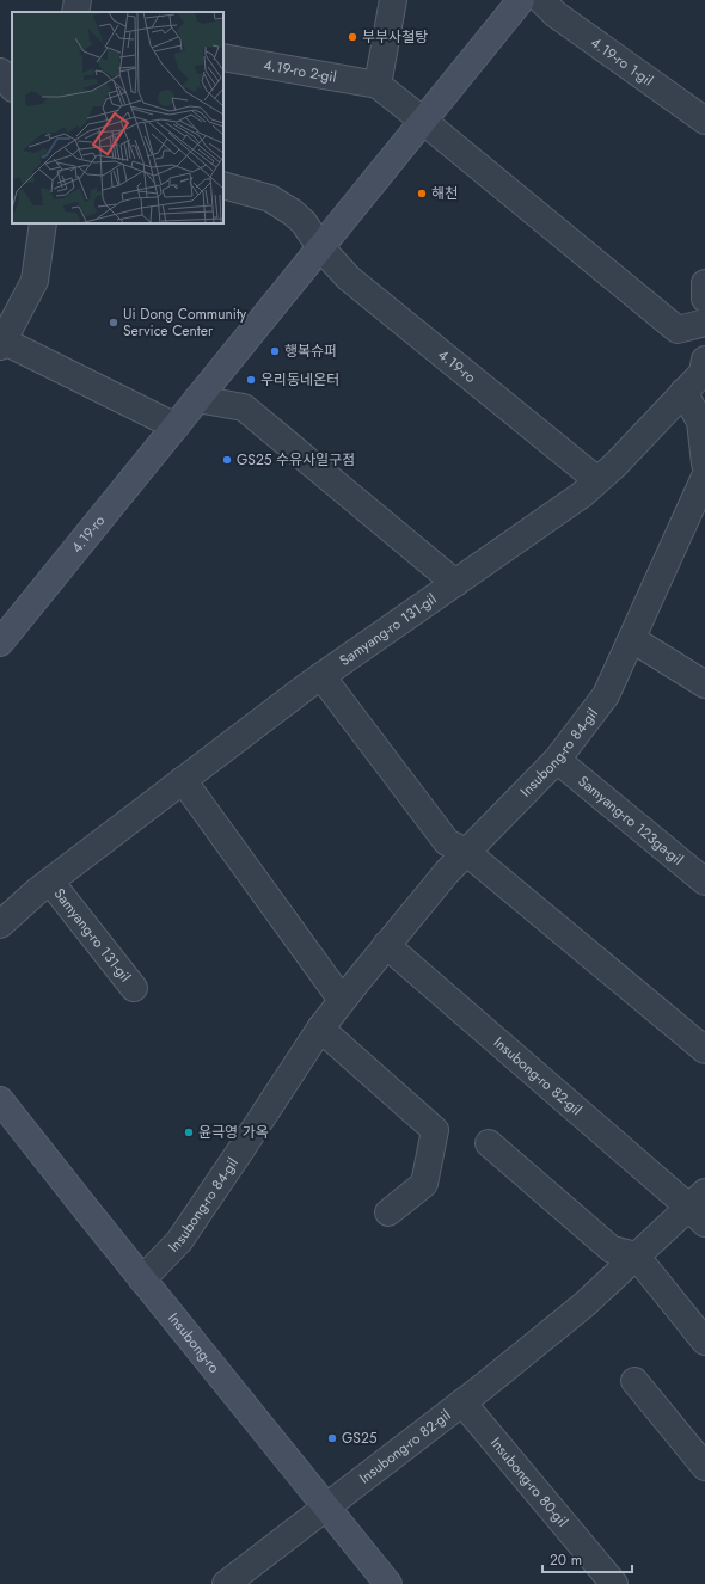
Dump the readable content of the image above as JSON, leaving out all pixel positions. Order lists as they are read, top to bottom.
{
  "streets": {
    "street": [
      "4.19-ro 1-gil",
      "4.19-ro 2-gil",
      "4.19-ro",
      "Samyang-ro 131-gil",
      "Insubong-ro 84-gil",
      "Samyang-ro 123ga-gil",
      "Insubong-ro 82-gil",
      "Insubong-ro",
      "Insubong-ro 80-gil"
    ]
  },
  "crossings": [
    ["4.19-ro 2-gil", "4.19-ro"],
    ["4.19-ro", "Samyang-ro 131-gil"],
    ["Insubong-ro 84-gil", "Samyang-ro 123ga-gil"],
    ["Insubong-ro 84-gil", "Insubong-ro 82-gil"],
    ["Insubong-ro 84-gil", "Insubong-ro"],
    ["Insubong-ro 82-gil", "Insubong-ro"],
    ["Insubong-ro 82-gil", "Insubong-ro 80-gil"]
  ],
  "places": [
    "부부사철탕",
    "해천",
    "Ui Dong Community Service Center",
    "행복슈퍼",
    "우리동네온터",
    "GS25 수유사일구점",
    "윤극영 가옥",
    "GS25"
  ],
  "scale_bar": "20 m"
}
